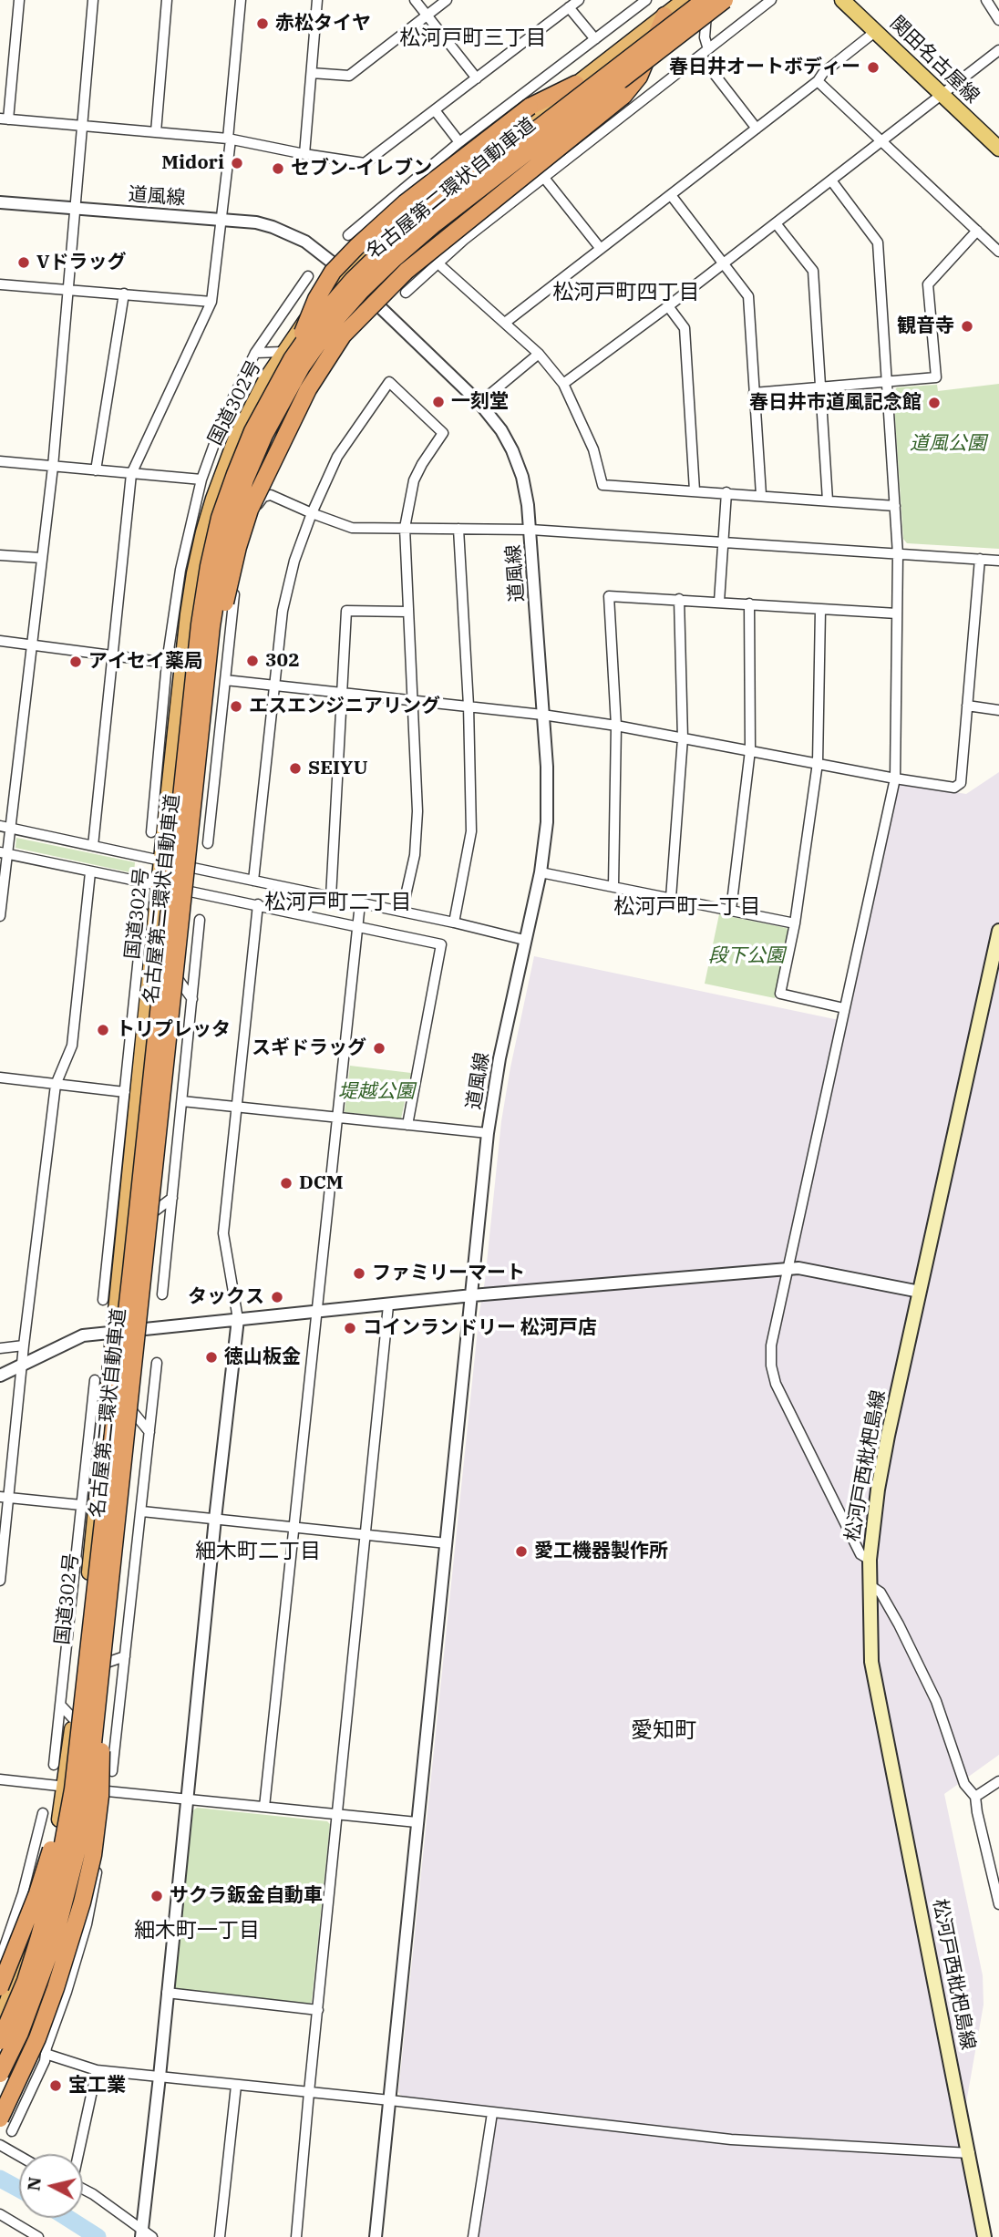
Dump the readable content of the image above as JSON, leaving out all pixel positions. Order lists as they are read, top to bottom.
{
  "streets": {
    "highway": ["名古屋第二環状自動車道", "国道302号"],
    "main road": ["関田名古屋線", "松河戸西枇杷島線"],
    "street": ["道風線"]
  },
  "crossings": [
    ["名古屋第二環状自動車道", "国道302号"],
    ["道風線", "国道302号"]
  ],
  "districts": [
    "松河戸町三丁目",
    "松河戸町四丁目",
    "松河戸町二丁目",
    "松河戸町一丁目",
    "細木町二丁目",
    "愛知町",
    "細木町一丁目"
  ],
  "parks": ["道風公園", "段下公園", "堤越公園"],
  "places": [
    "赤松タイヤ",
    "春日井オートボディー",
    "Midori",
    "セブン-イレブン",
    "Vドラッグ",
    "観音寺",
    "一刻堂",
    "春日井市道風記念館",
    "302",
    "アイセイ薬局",
    "エスエンジニアリング",
    "SEIYU",
    "トリプレッタ",
    "スギドラッグ",
    "DCM",
    "ファミリーマート",
    "タックス",
    "コインランドリー 松河戸店",
    "徳山板金",
    "愛工機器製作所",
    "サクラ鈑金自動車",
    "宝工業"
  ],
  "north": "left"
}
